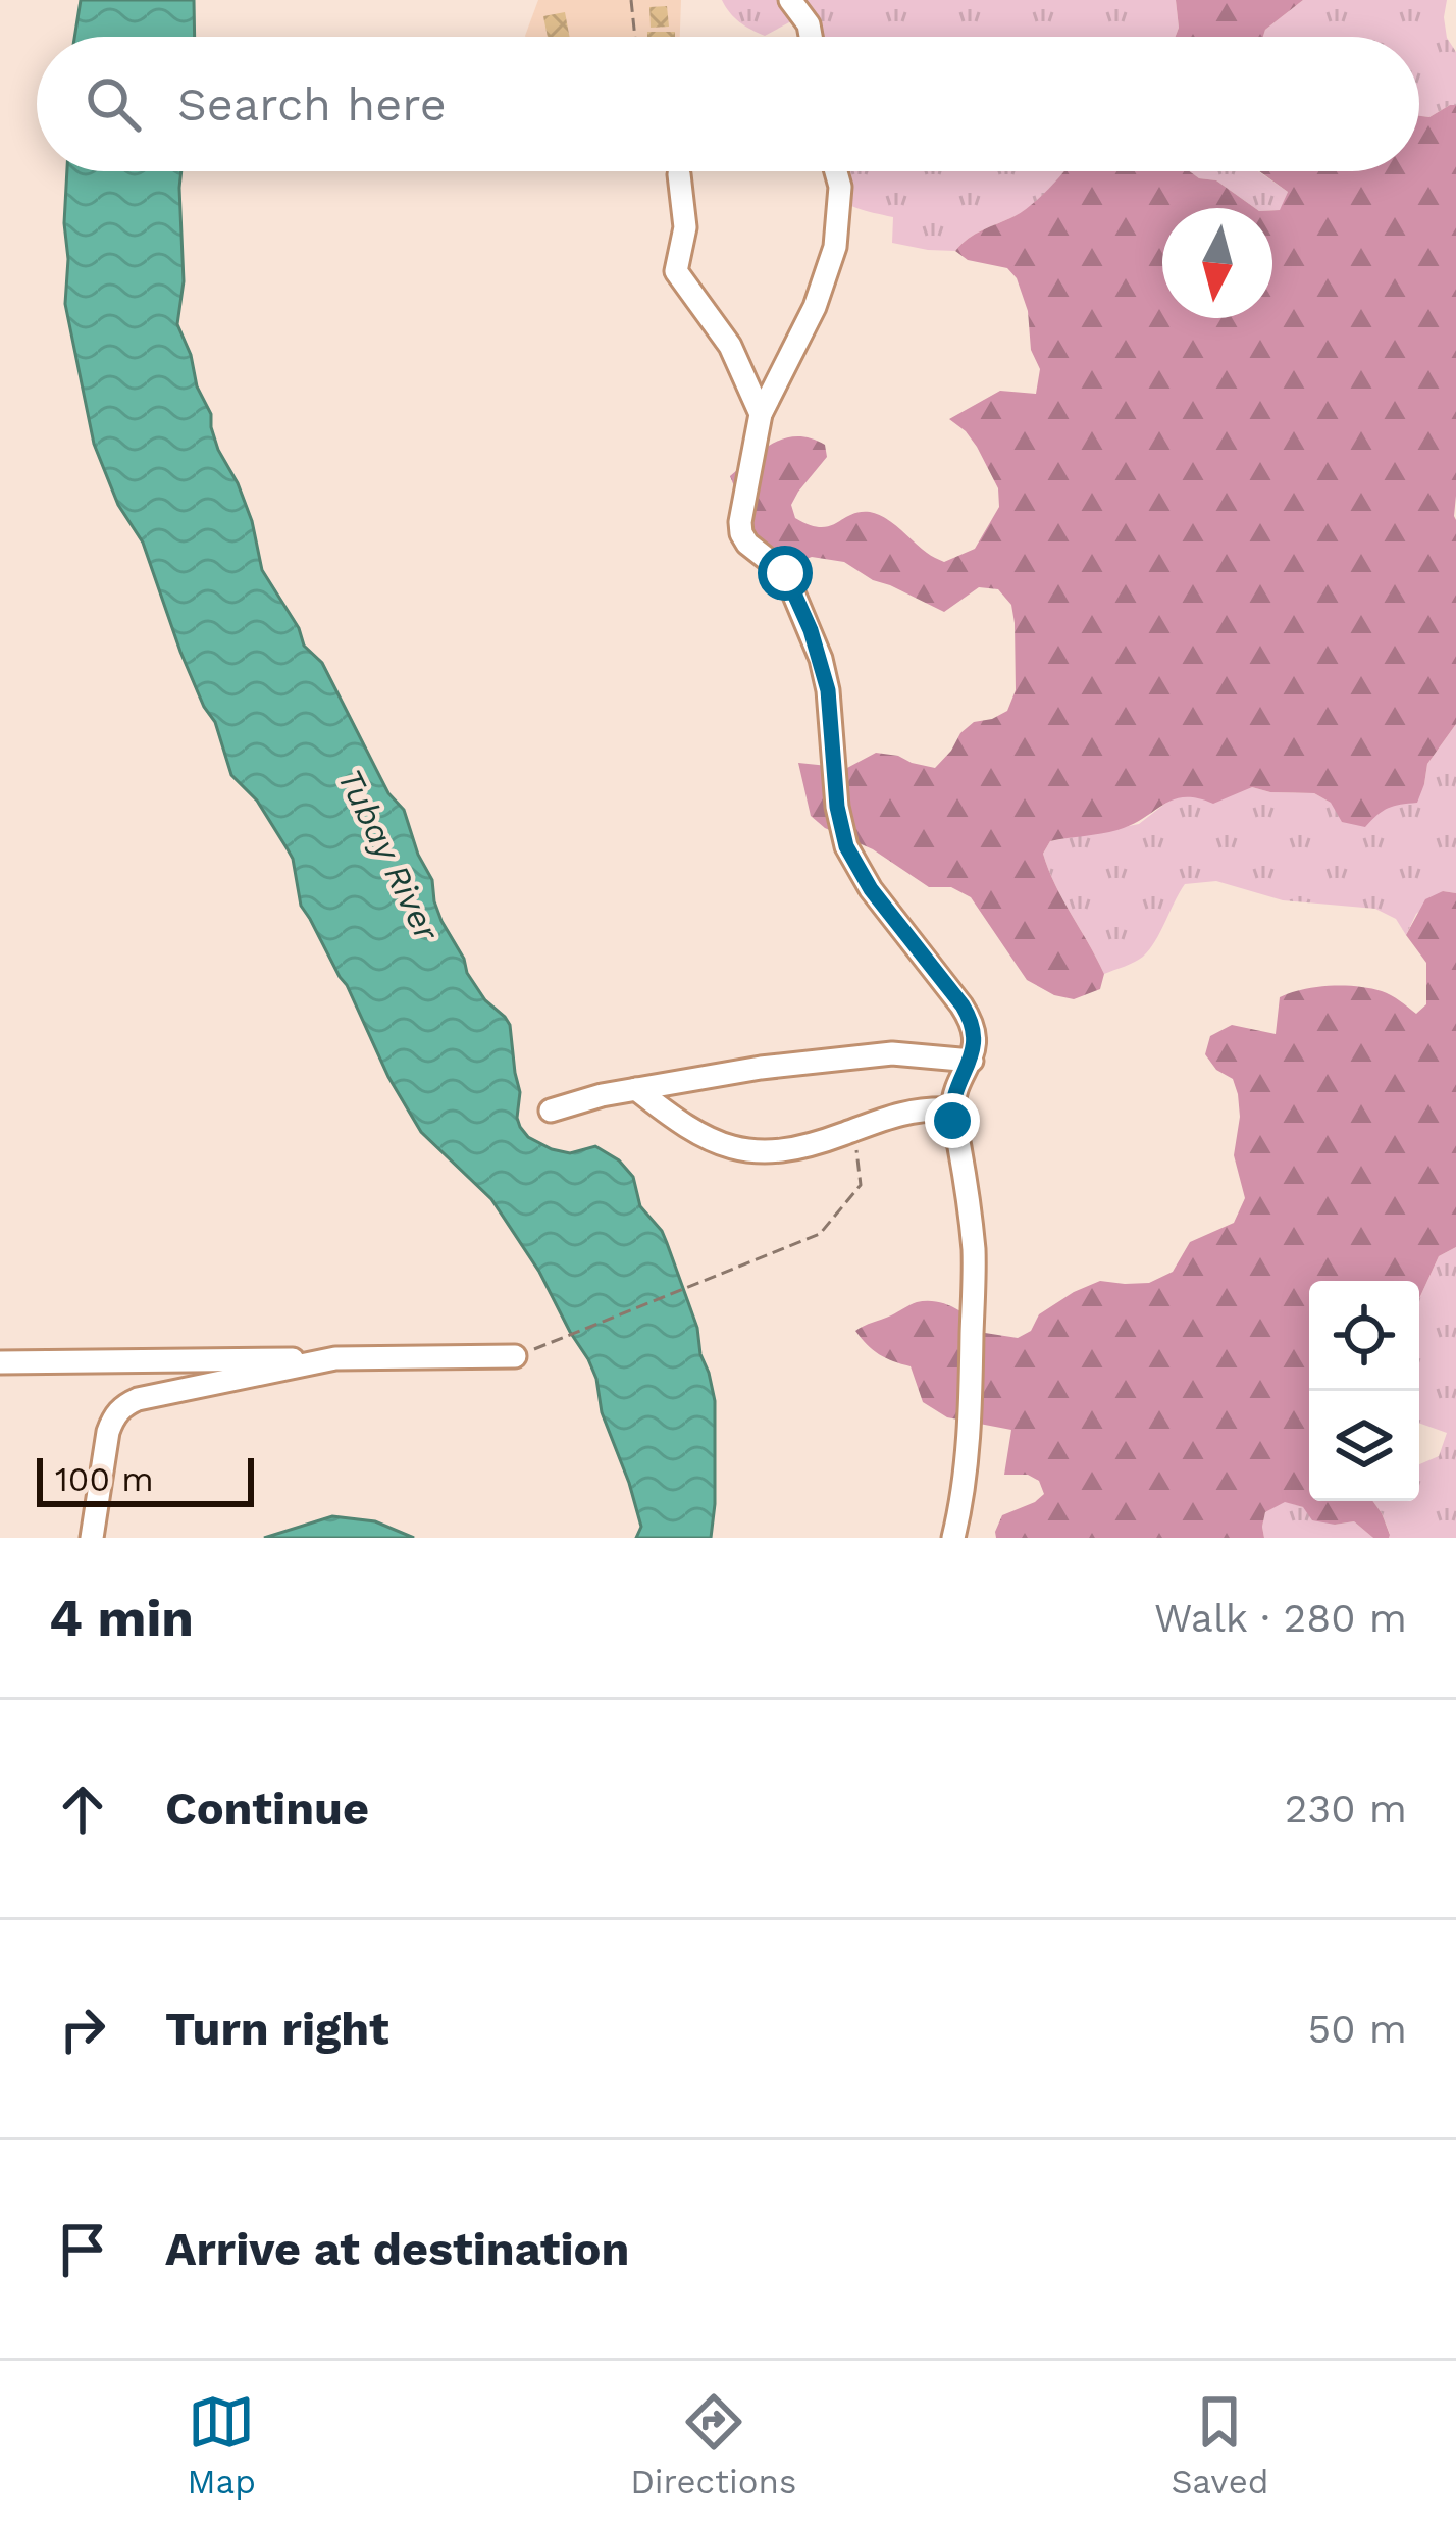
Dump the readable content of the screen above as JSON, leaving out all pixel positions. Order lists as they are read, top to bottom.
{
  "water": ["Tubay River"],
  "scale_bar": "100 m",
  "north": "bottom",
  "page": {
    "search": "Search here",
    "scale": "100 m",
    "heading": ["4 min", "Walk · 280 m"],
    "list": [
      ["Continue", "230 m"],
      ["Turn right", "50 m"],
      "Arrive at destination"
    ],
    "nav": ["Map", "Directions", "Saved"]
  }
}
